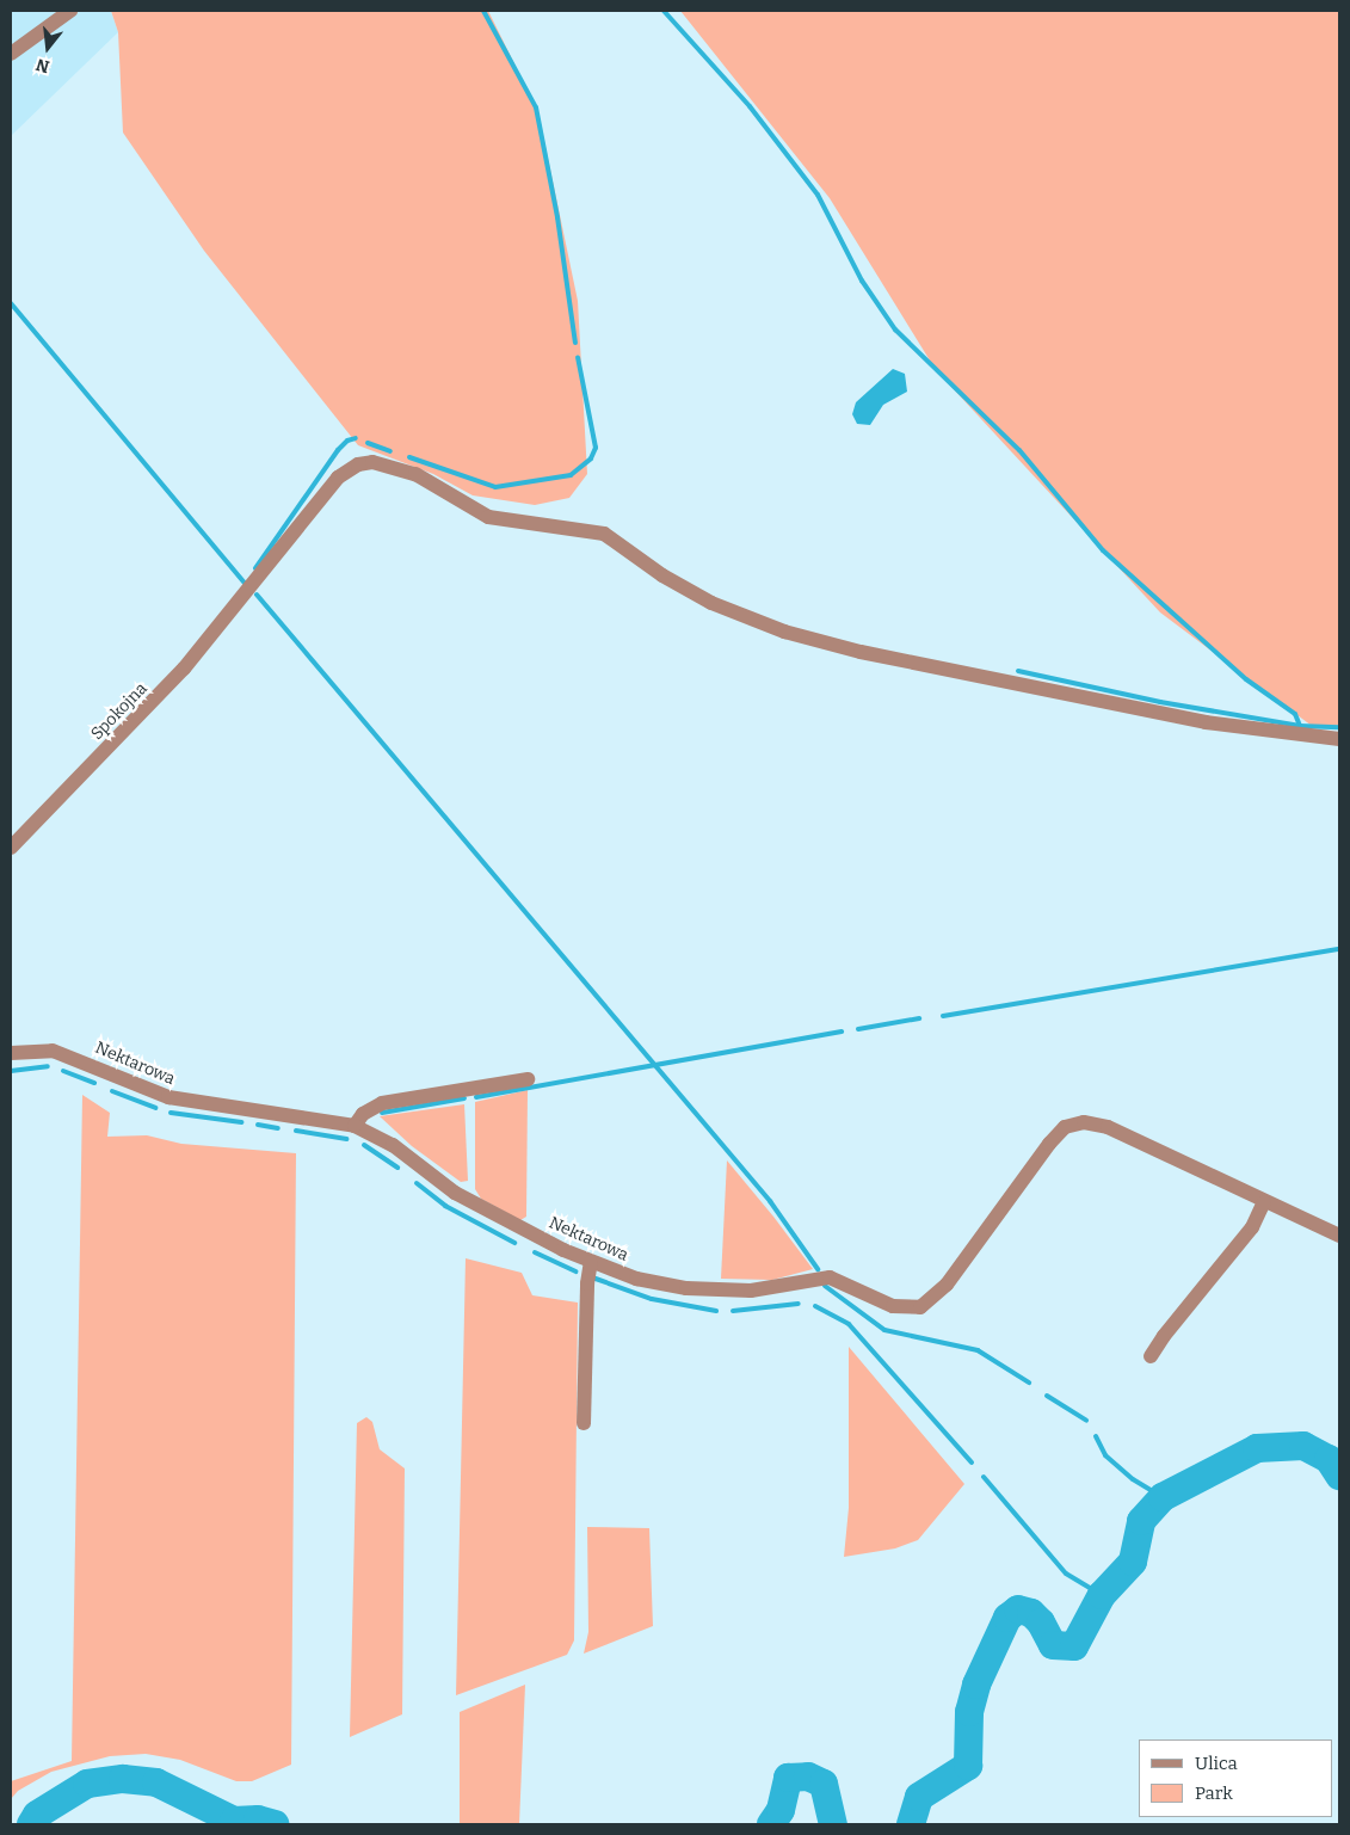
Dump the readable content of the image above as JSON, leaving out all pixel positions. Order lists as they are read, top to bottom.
{
  "streets": {
    "street": ["Spokojna", "Nektarowa"]
  },
  "legend": ["Ulica", "Park"],
  "north": "bottom"
}
